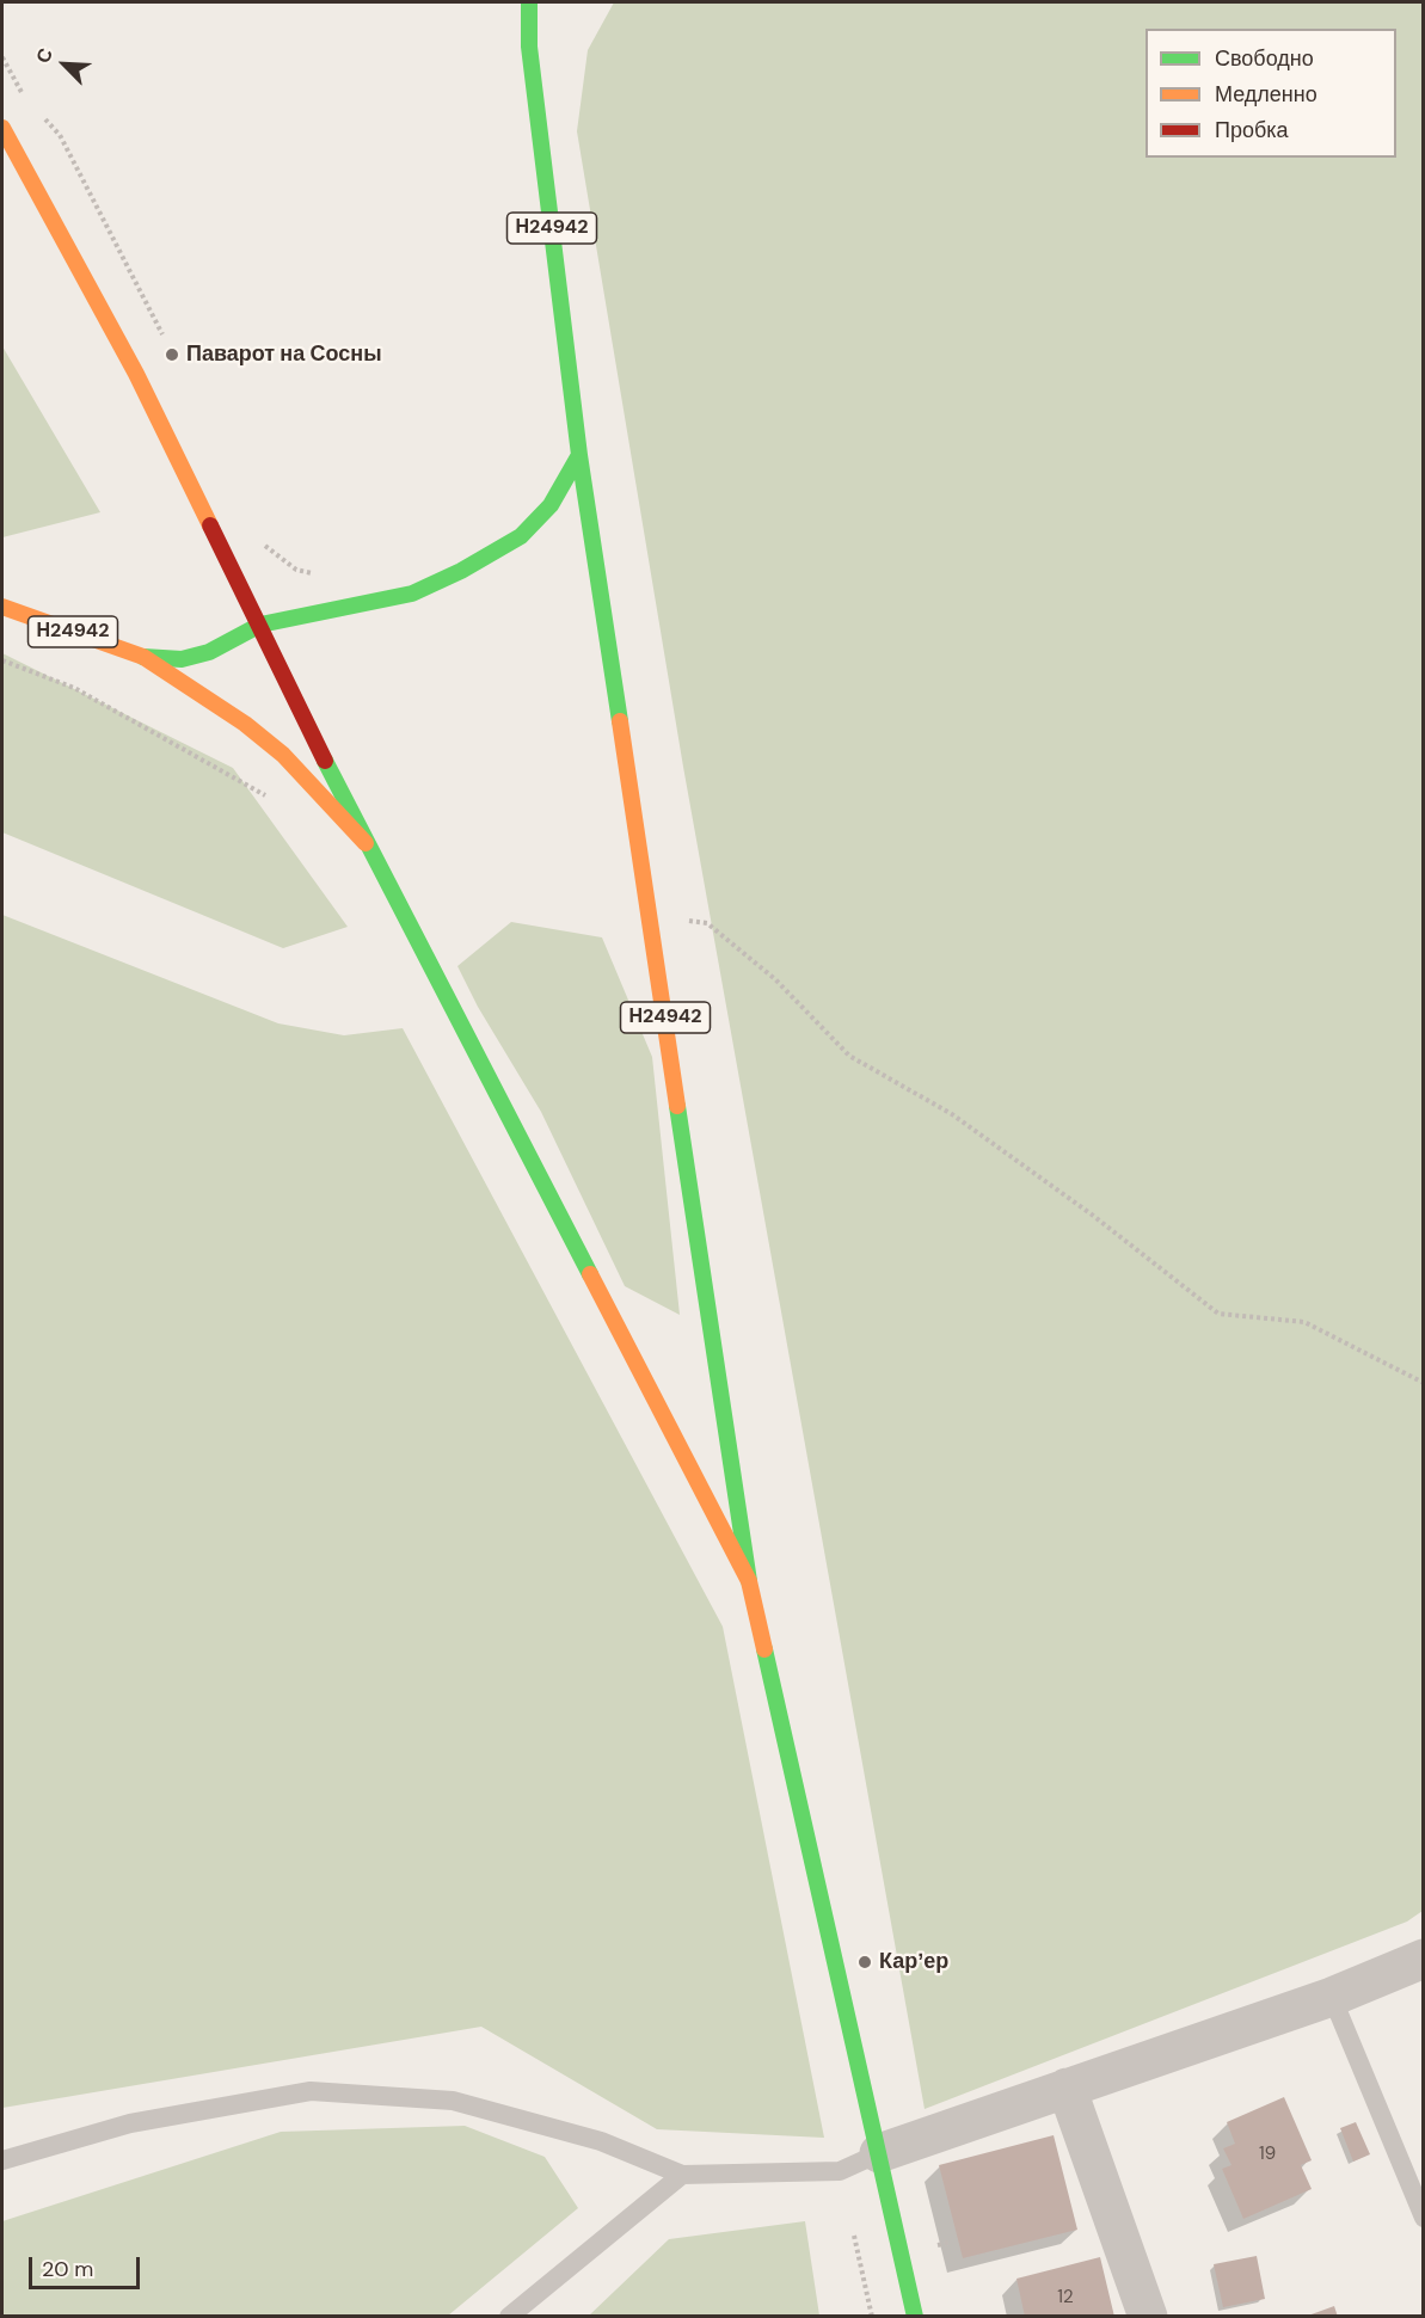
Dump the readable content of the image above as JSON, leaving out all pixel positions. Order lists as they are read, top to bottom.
{
  "streets": {
    "main road": ["Н24942"]
  },
  "places": ["Паварот на Сосны", "Карʼер"],
  "house_numbers": ["19", "12"],
  "legend": ["Свободно", "Медленно", "Пробка"],
  "scale_bar": "20 m",
  "north": "top left"
}
